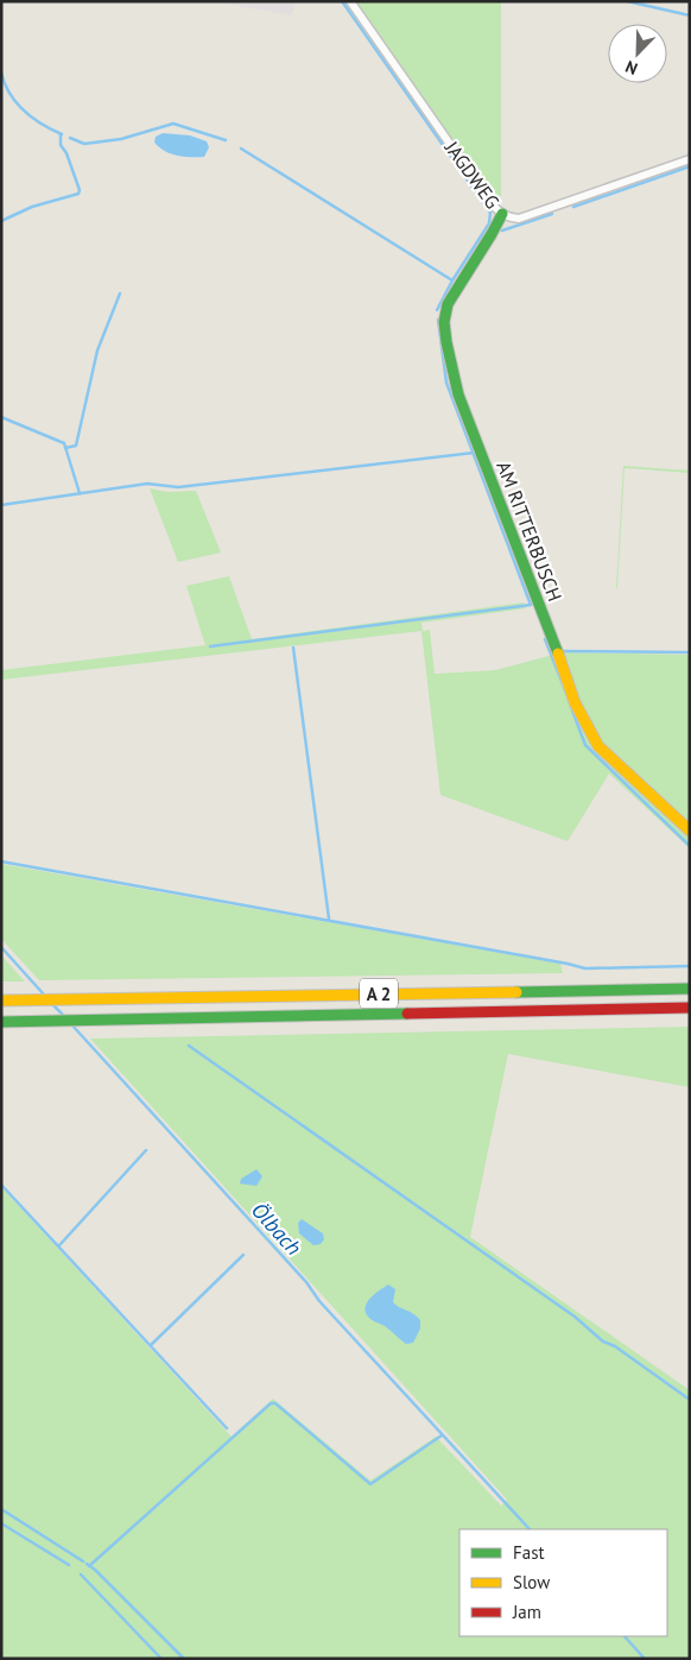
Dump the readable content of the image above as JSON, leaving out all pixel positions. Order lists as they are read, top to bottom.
{
  "streets": {
    "main road": ["AM RITTERBUSCH", "A 2"],
    "street": ["JAGDWEG"]
  },
  "crossings": [
    ["JAGDWEG", "AM RITTERBUSCH"]
  ],
  "water": ["Ölbach"],
  "legend": ["Fast", "Slow", "Jam"],
  "north": "bottom left"
}
